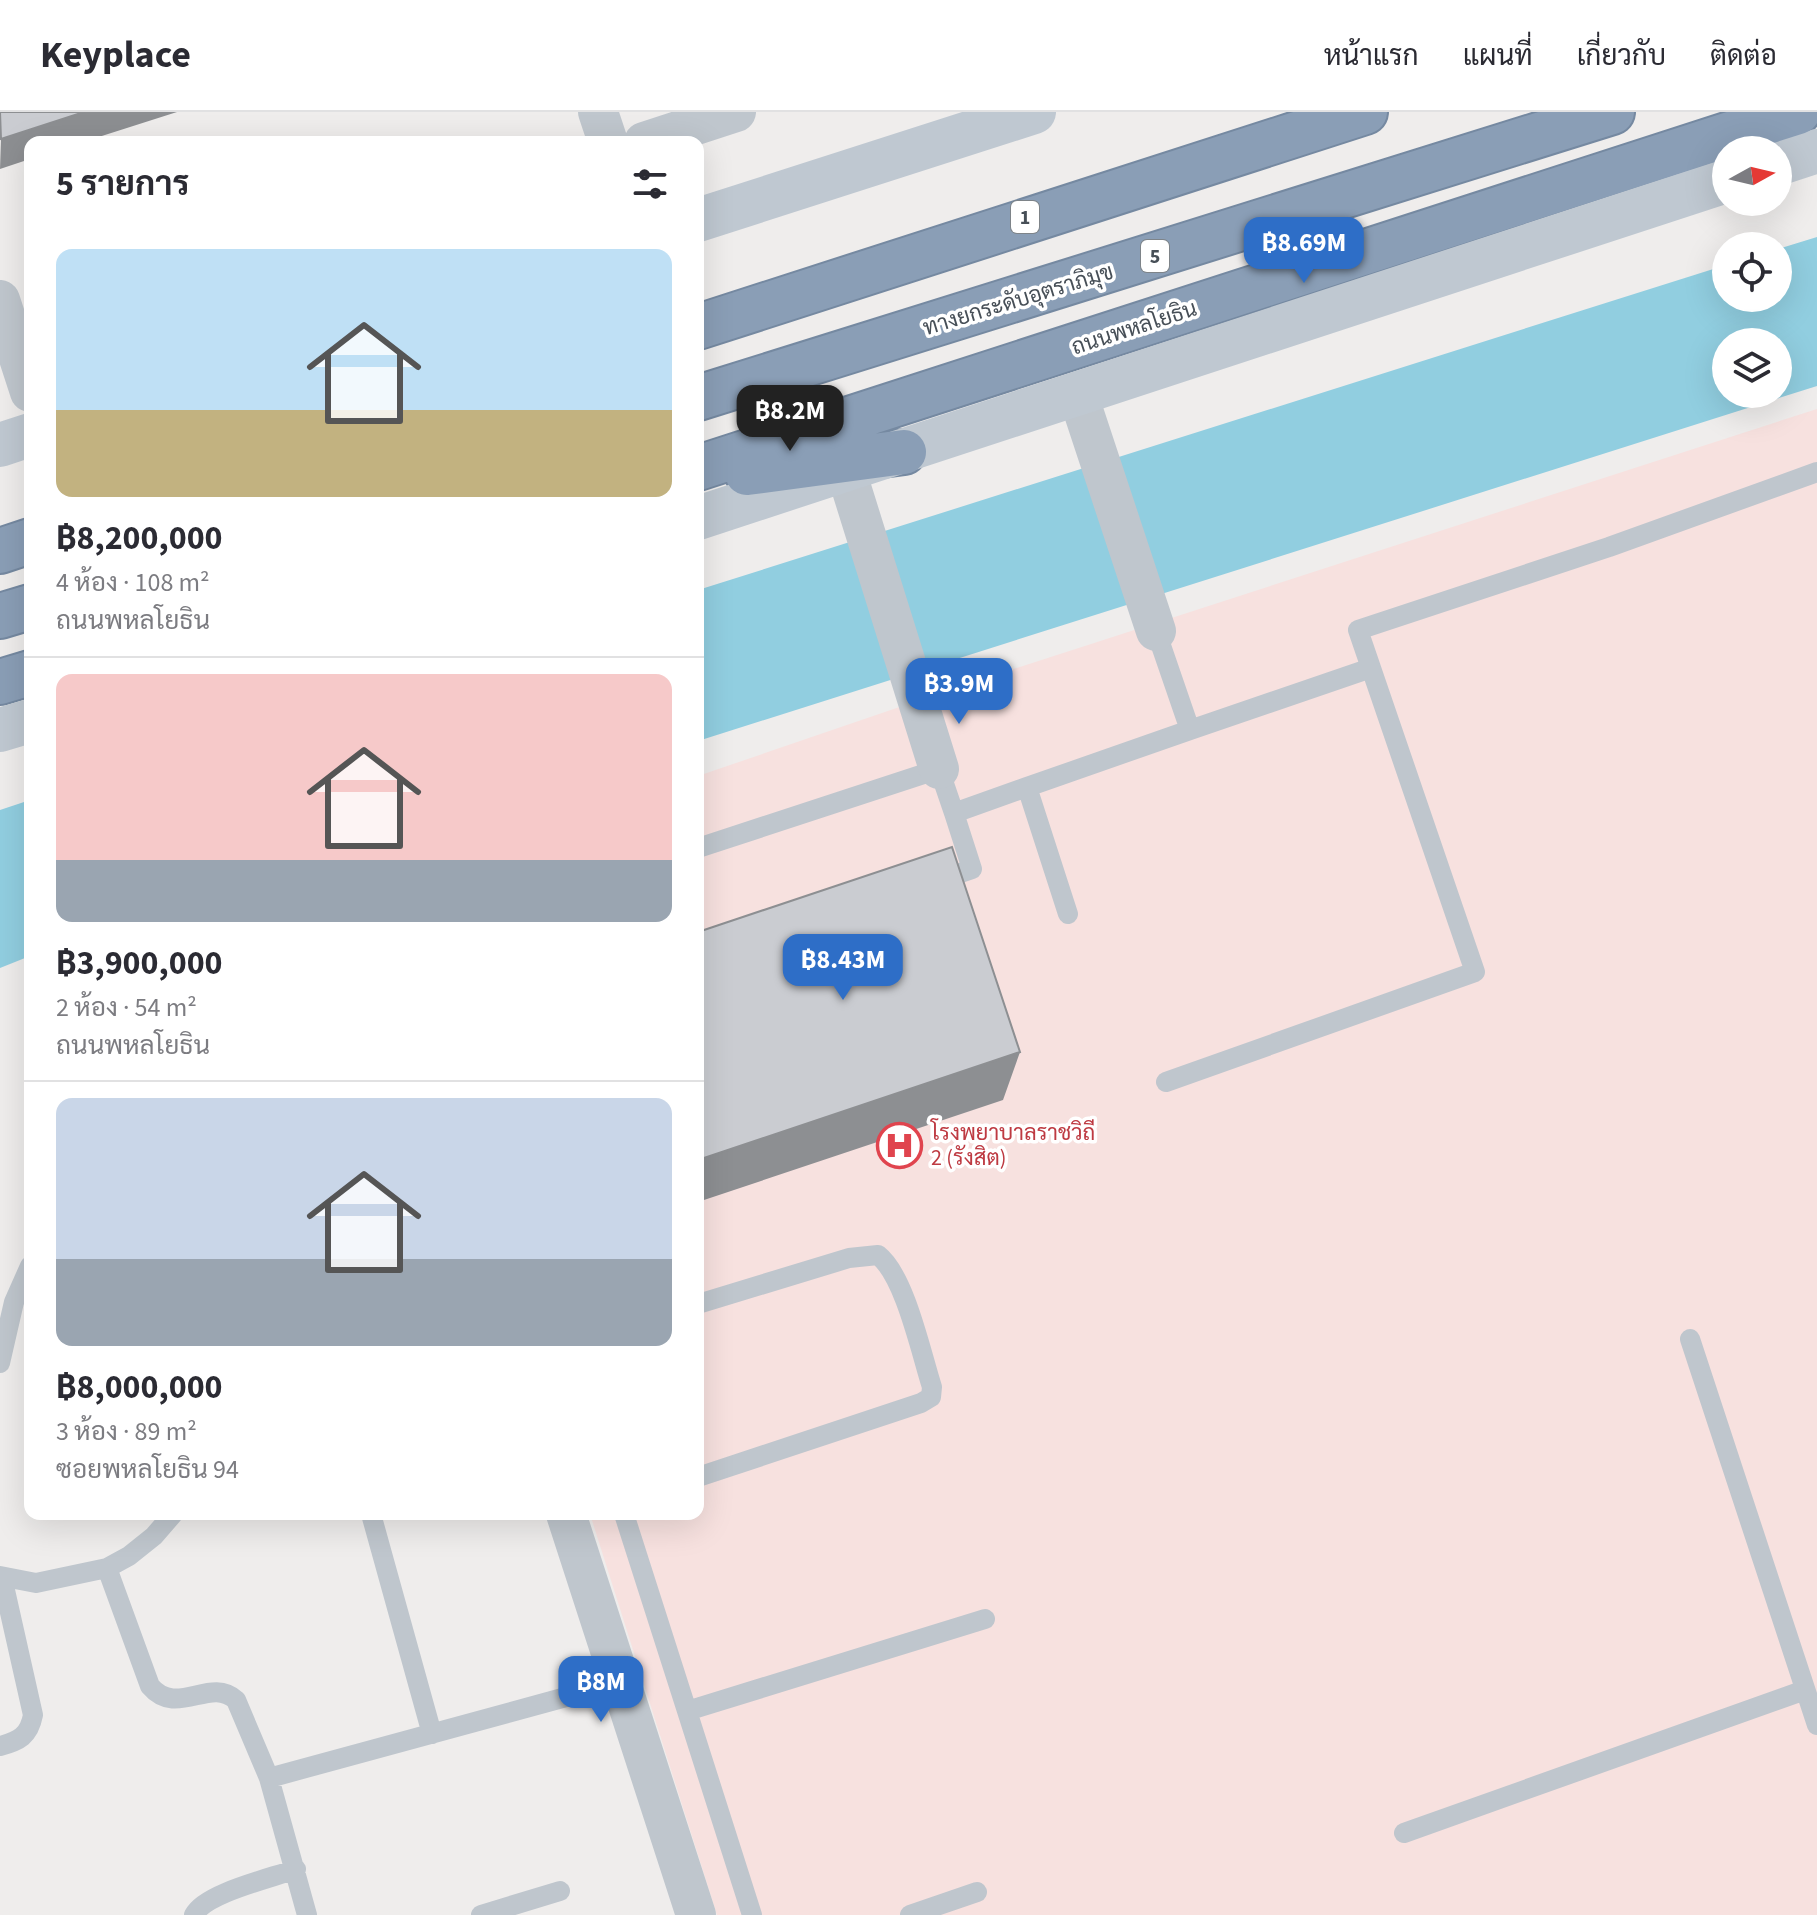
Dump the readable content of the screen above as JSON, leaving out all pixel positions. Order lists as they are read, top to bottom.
{
  "streets": {
    "highway": [
      "1",
      "5",
      "ทางยกระดับอุตราภิมุข",
      "ถนนพหลโยธิน"
    ]
  },
  "places": {
    "hospital": ["โรงพยาบาลราชวิถี 2 (รังสิต)"]
  },
  "north": "right",
  "page": {
    "header": "Keyplace",
    "nav": [
      "หน้าแรก",
      "แผนที่",
      "เกี่ยวกับ",
      "ติดต่อ"
    ],
    "heading": "5 รายการ",
    "price": [
      "฿8.69M",
      "฿8.2M",
      "฿3.9M",
      "฿8.43M",
      "฿8M"
    ],
    "list": [
      {
        "name": "฿8,200,000",
        "note": "4 ห้อง · 108 m² · ถนนพหลโยธิน"
      },
      {
        "name": "฿3,900,000",
        "note": "2 ห้อง · 54 m² · ถนนพหลโยธิน"
      },
      {
        "name": "฿8,000,000",
        "note": "3 ห้อง · 89 m² · ซอยพหลโยธิน 94"
      }
    ]
  }
}
